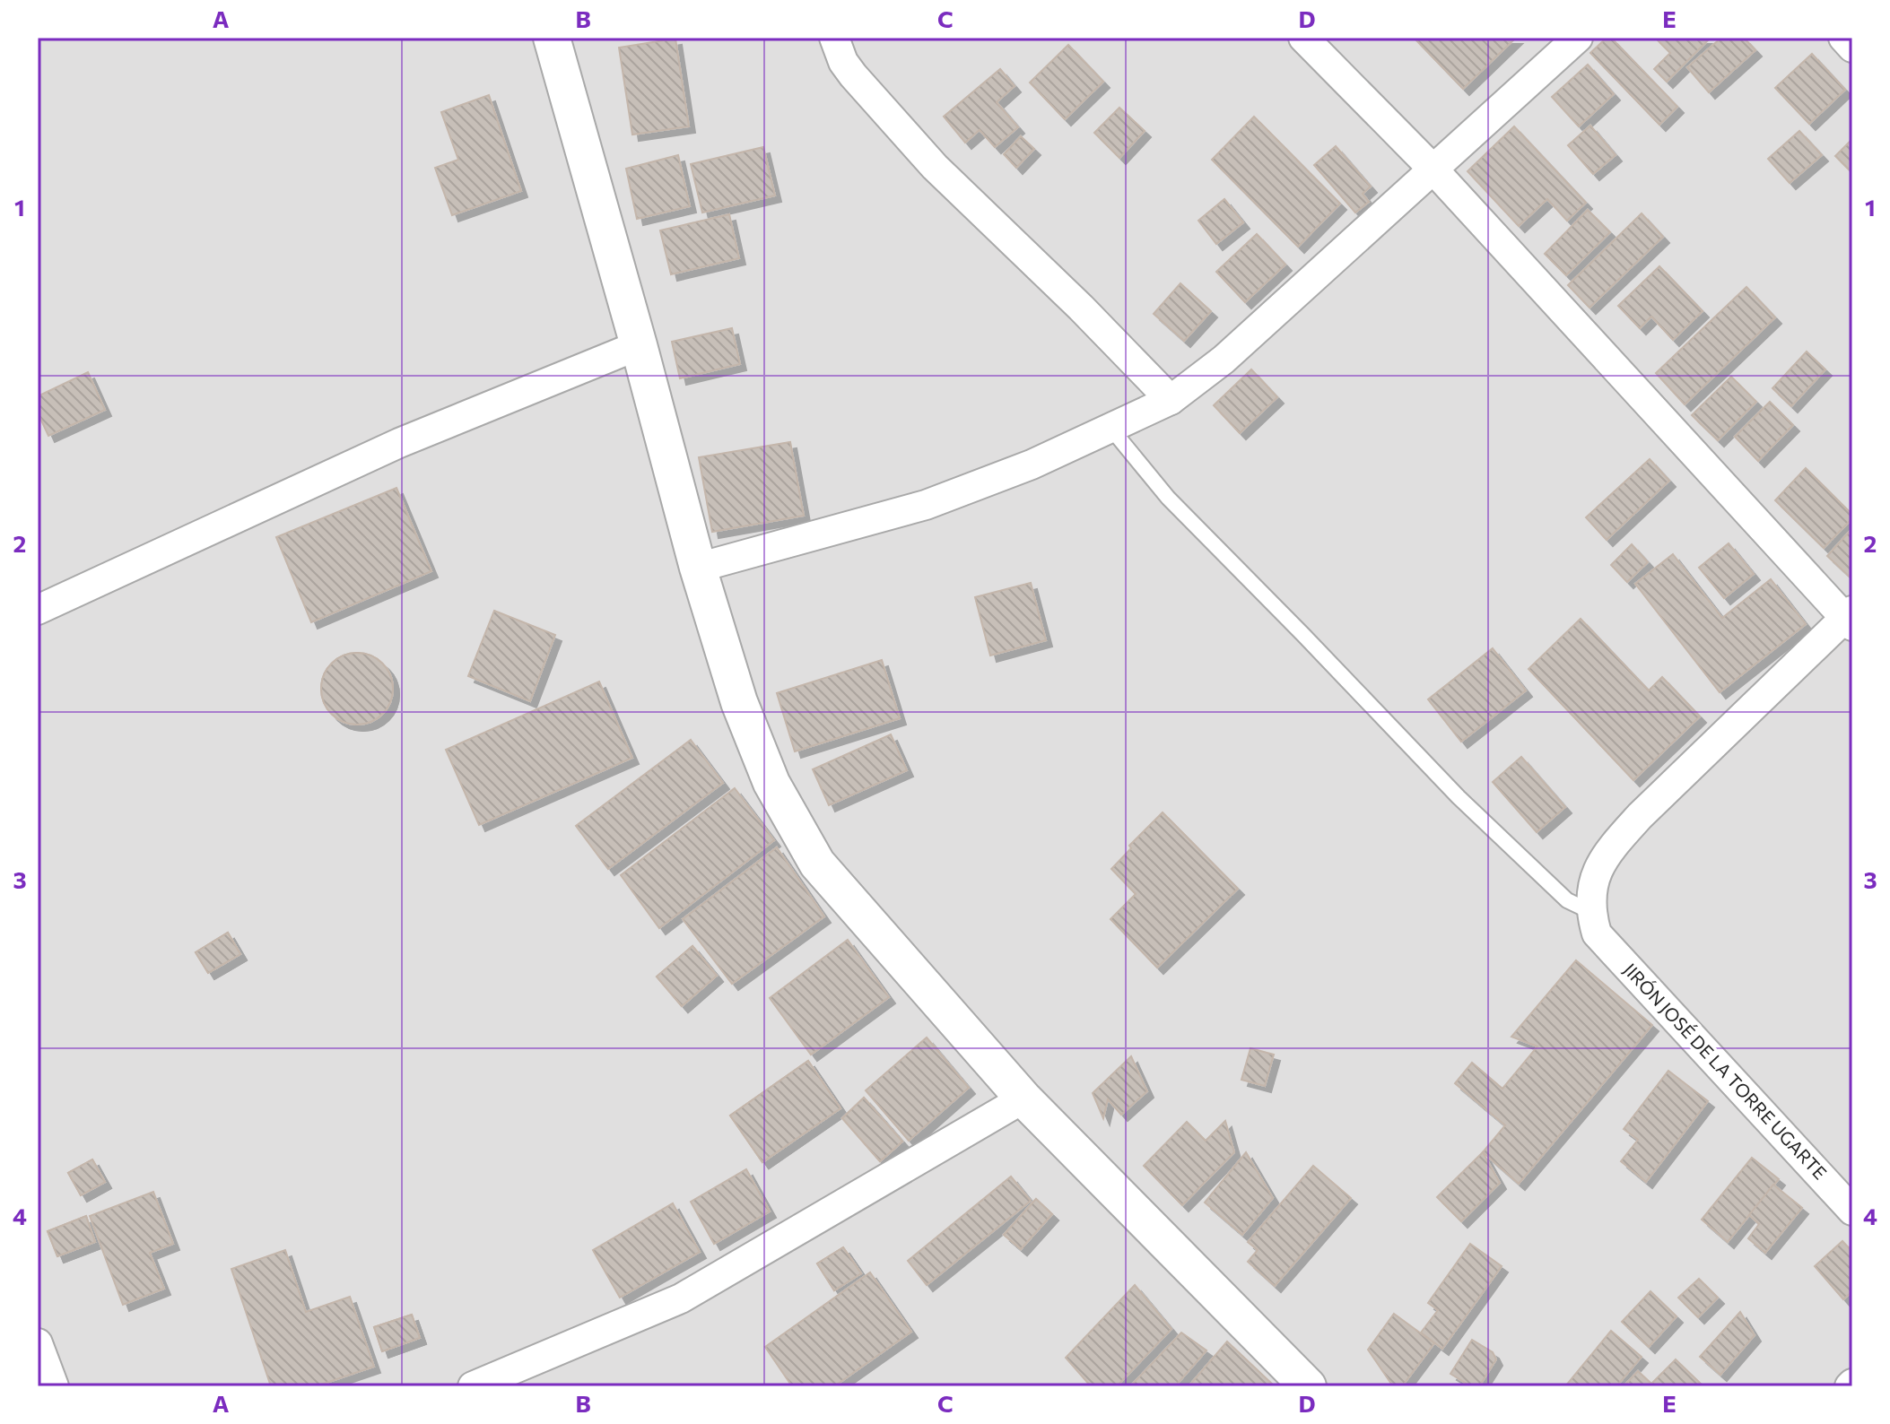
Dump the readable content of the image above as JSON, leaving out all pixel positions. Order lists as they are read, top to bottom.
{
  "streets": {
    "street": ["JIRÓN JOSÉ DE LA TORRE UGARTE"]
  },
  "grid": {
    "columns": [
      "A",
      "B",
      "C",
      "D",
      "E"
    ],
    "rows": [
      "1",
      "2",
      "3",
      "4"
    ]
  }
}
